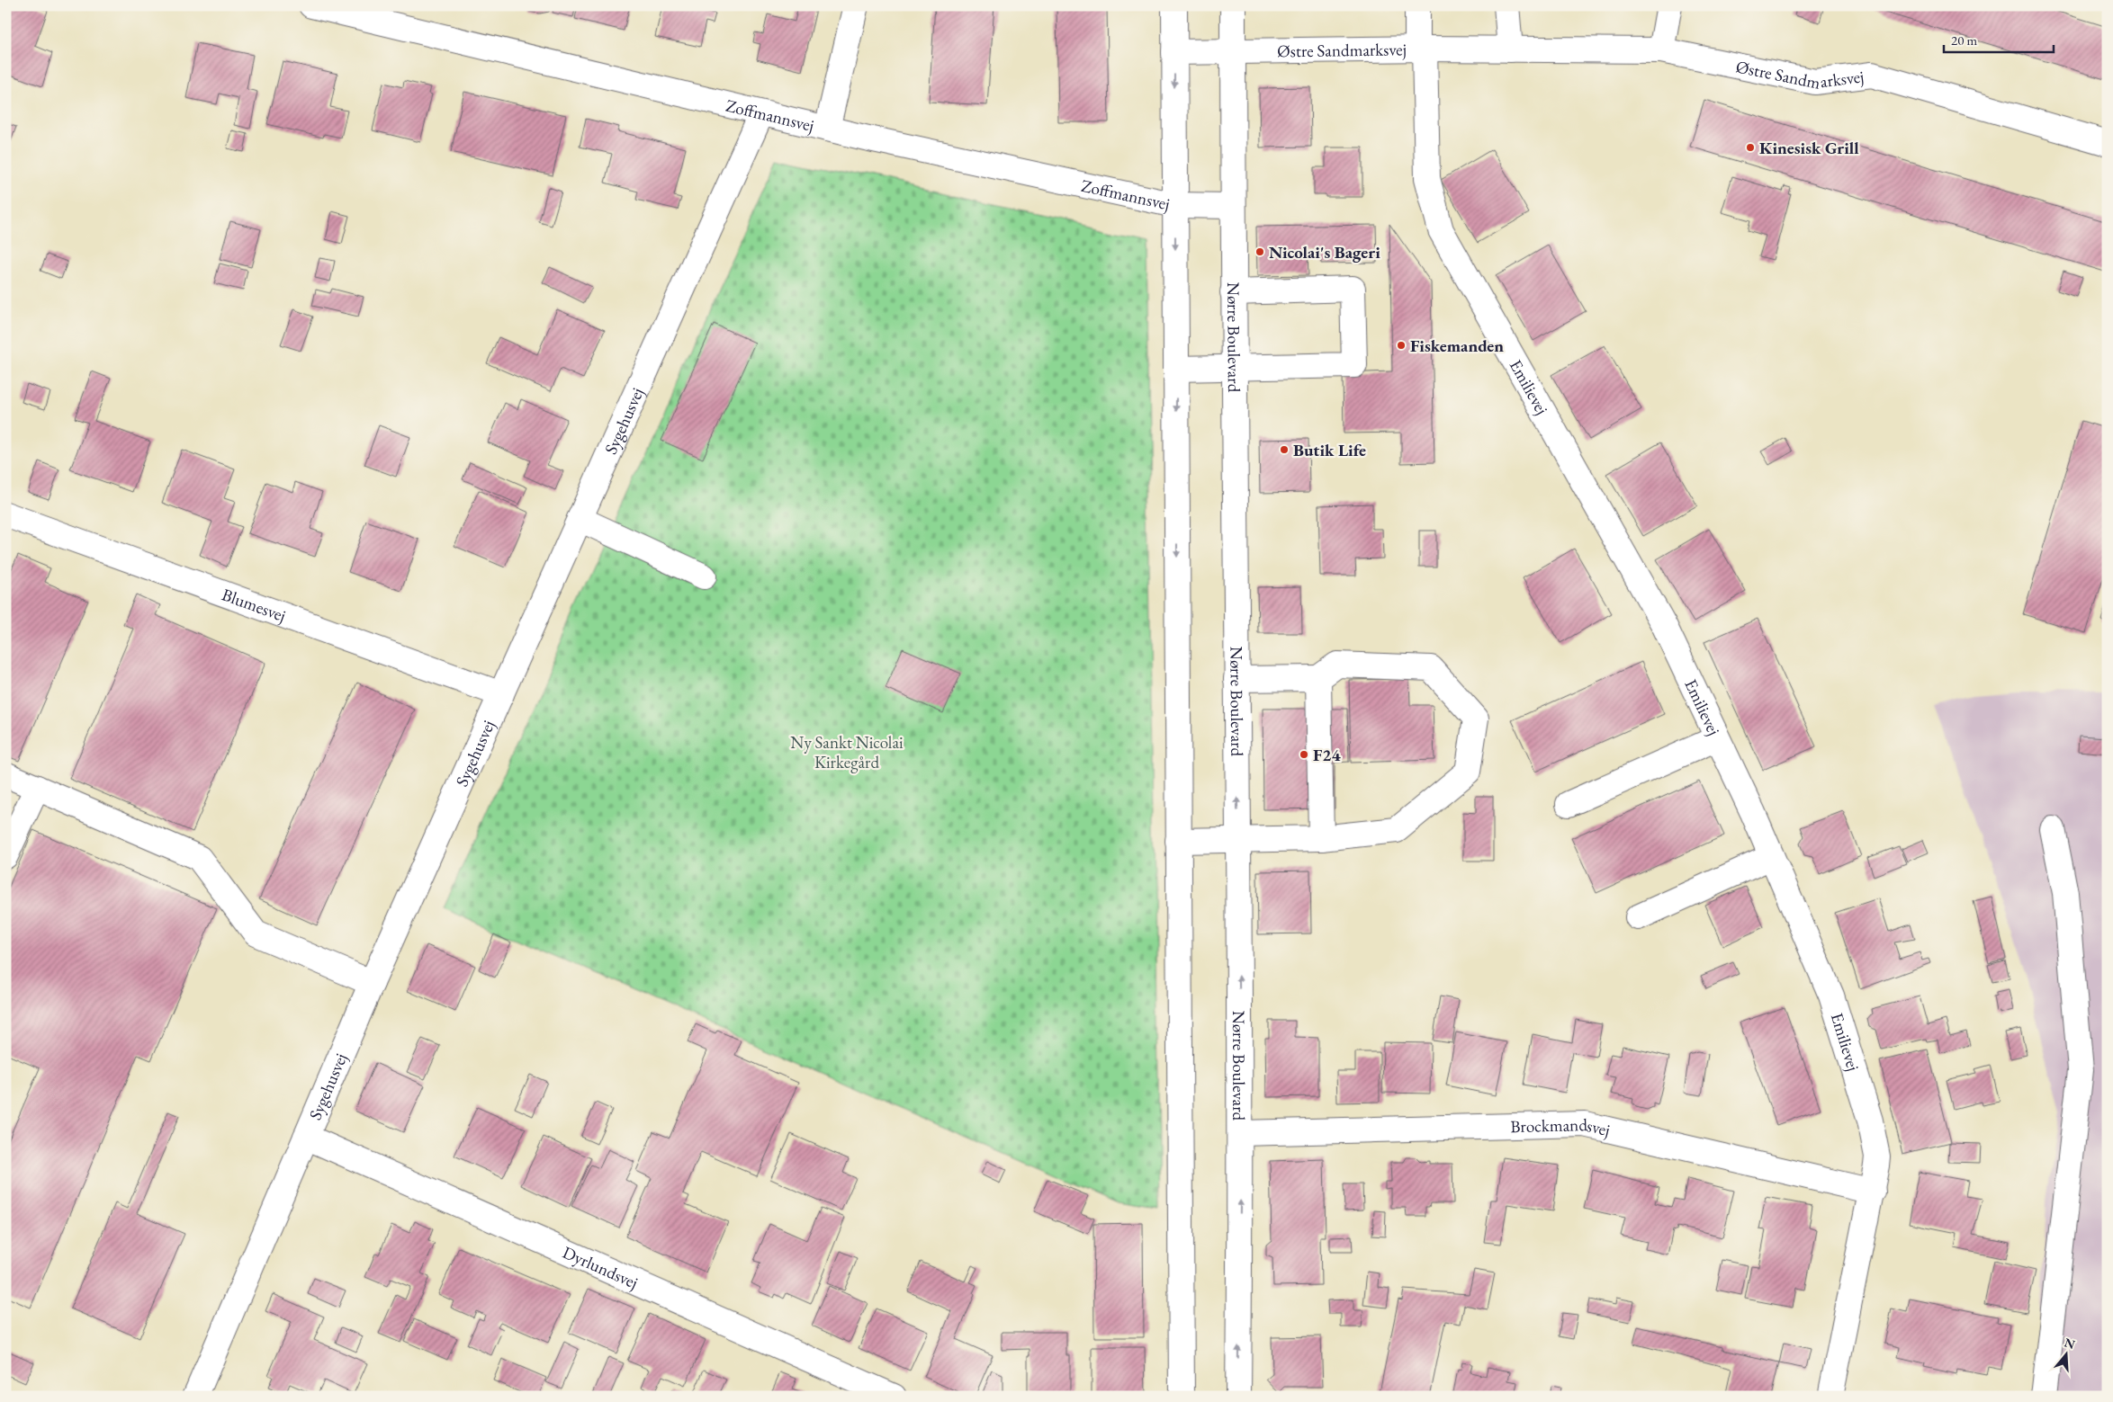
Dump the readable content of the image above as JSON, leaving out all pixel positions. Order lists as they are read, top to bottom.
{
  "streets": {
    "street": [
      "Østre Sandmarksvej",
      "Zoffmannsvej",
      "Nørre Boulevard",
      "Emilievej",
      "Sygehusvej",
      "Blumesvej",
      "Brockmandsvej",
      "Dyrlundsvej"
    ]
  },
  "crossings": [
    ["Østre Sandmarksvej", "Nørre Boulevard"],
    ["Østre Sandmarksvej", "Emilievej"],
    ["Zoffmannsvej", "Nørre Boulevard"],
    ["Zoffmannsvej", "Sygehusvej"],
    ["Nørre Boulevard", "Brockmandsvej"],
    ["Emilievej", "Brockmandsvej"],
    ["Sygehusvej", "Blumesvej"],
    ["Sygehusvej", "Dyrlundsvej"]
  ],
  "parks": ["Ny Sankt Nicolai Kirkegård"],
  "places": [
    "Kinesisk Grill",
    "Nicolai's Bageri",
    "Fiskemanden",
    "Butik Life",
    "F24"
  ],
  "scale_bar": "20 m",
  "north": "top"
}
